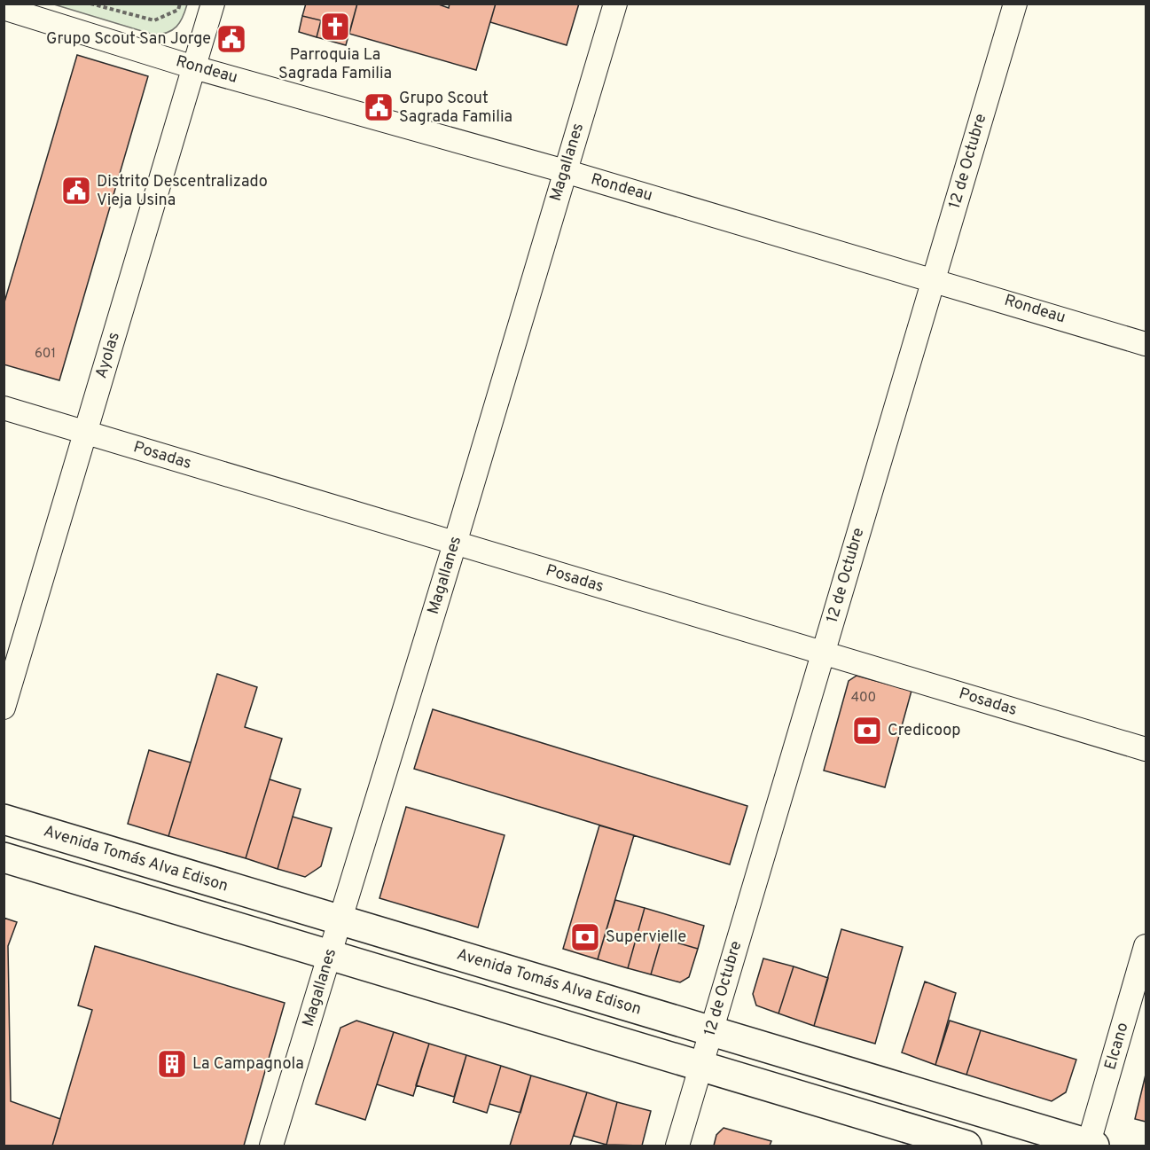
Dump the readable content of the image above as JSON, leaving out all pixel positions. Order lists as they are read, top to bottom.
{
  "streets": {
    "main road": ["Avenida Tomás Alva Edison"],
    "street": [
      "Rondeau",
      "12 de Octubre",
      "Magallanes",
      "Ayolas",
      "Posadas",
      "Elcano"
    ]
  },
  "crossings": [
    ["Rondeau", "12 de Octubre"],
    ["Rondeau", "Magallanes"],
    ["Rondeau", "Ayolas"],
    ["12 de Octubre", "Posadas"],
    ["12 de Octubre", "Avenida Tomás Alva Edison"],
    ["Magallanes", "Posadas"],
    ["Magallanes", "Avenida Tomás Alva Edison"],
    ["Ayolas", "Posadas"],
    ["Avenida Tomás Alva Edison", "Elcano"]
  ],
  "places": {
    "church": ["Parroquia La Sagrada Familia"],
    "public building": ["Grupo Scout San Jorge", "Grupo Scout Sagrada Familia", "Distrito Descentralizado Vieja Usina"],
    "bank": ["Credicoop", "Supervielle"],
    "building": ["La Campagnola"]
  },
  "house_numbers": ["601", "400"]
}
